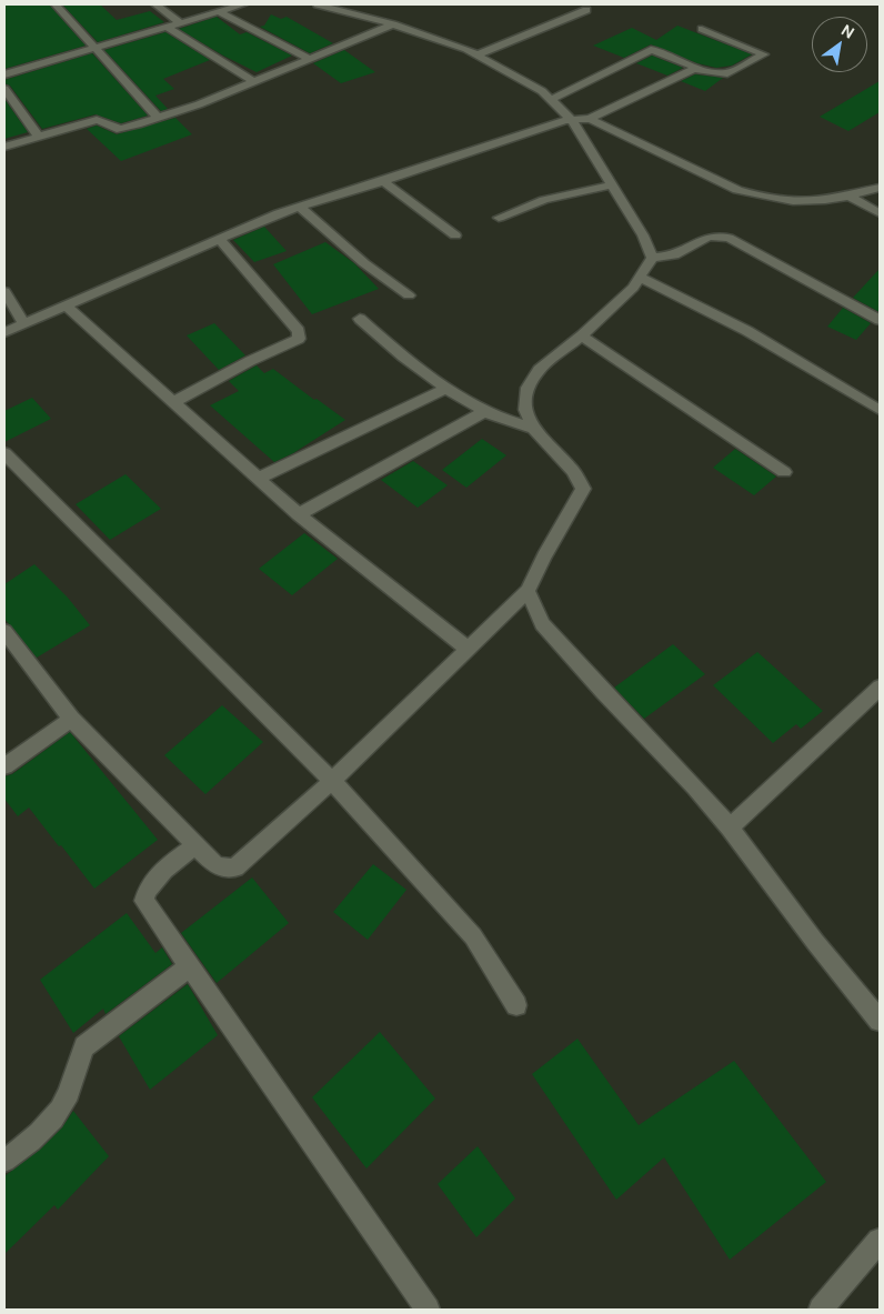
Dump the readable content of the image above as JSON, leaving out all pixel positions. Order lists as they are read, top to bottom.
{
  "north": "top right"
}
